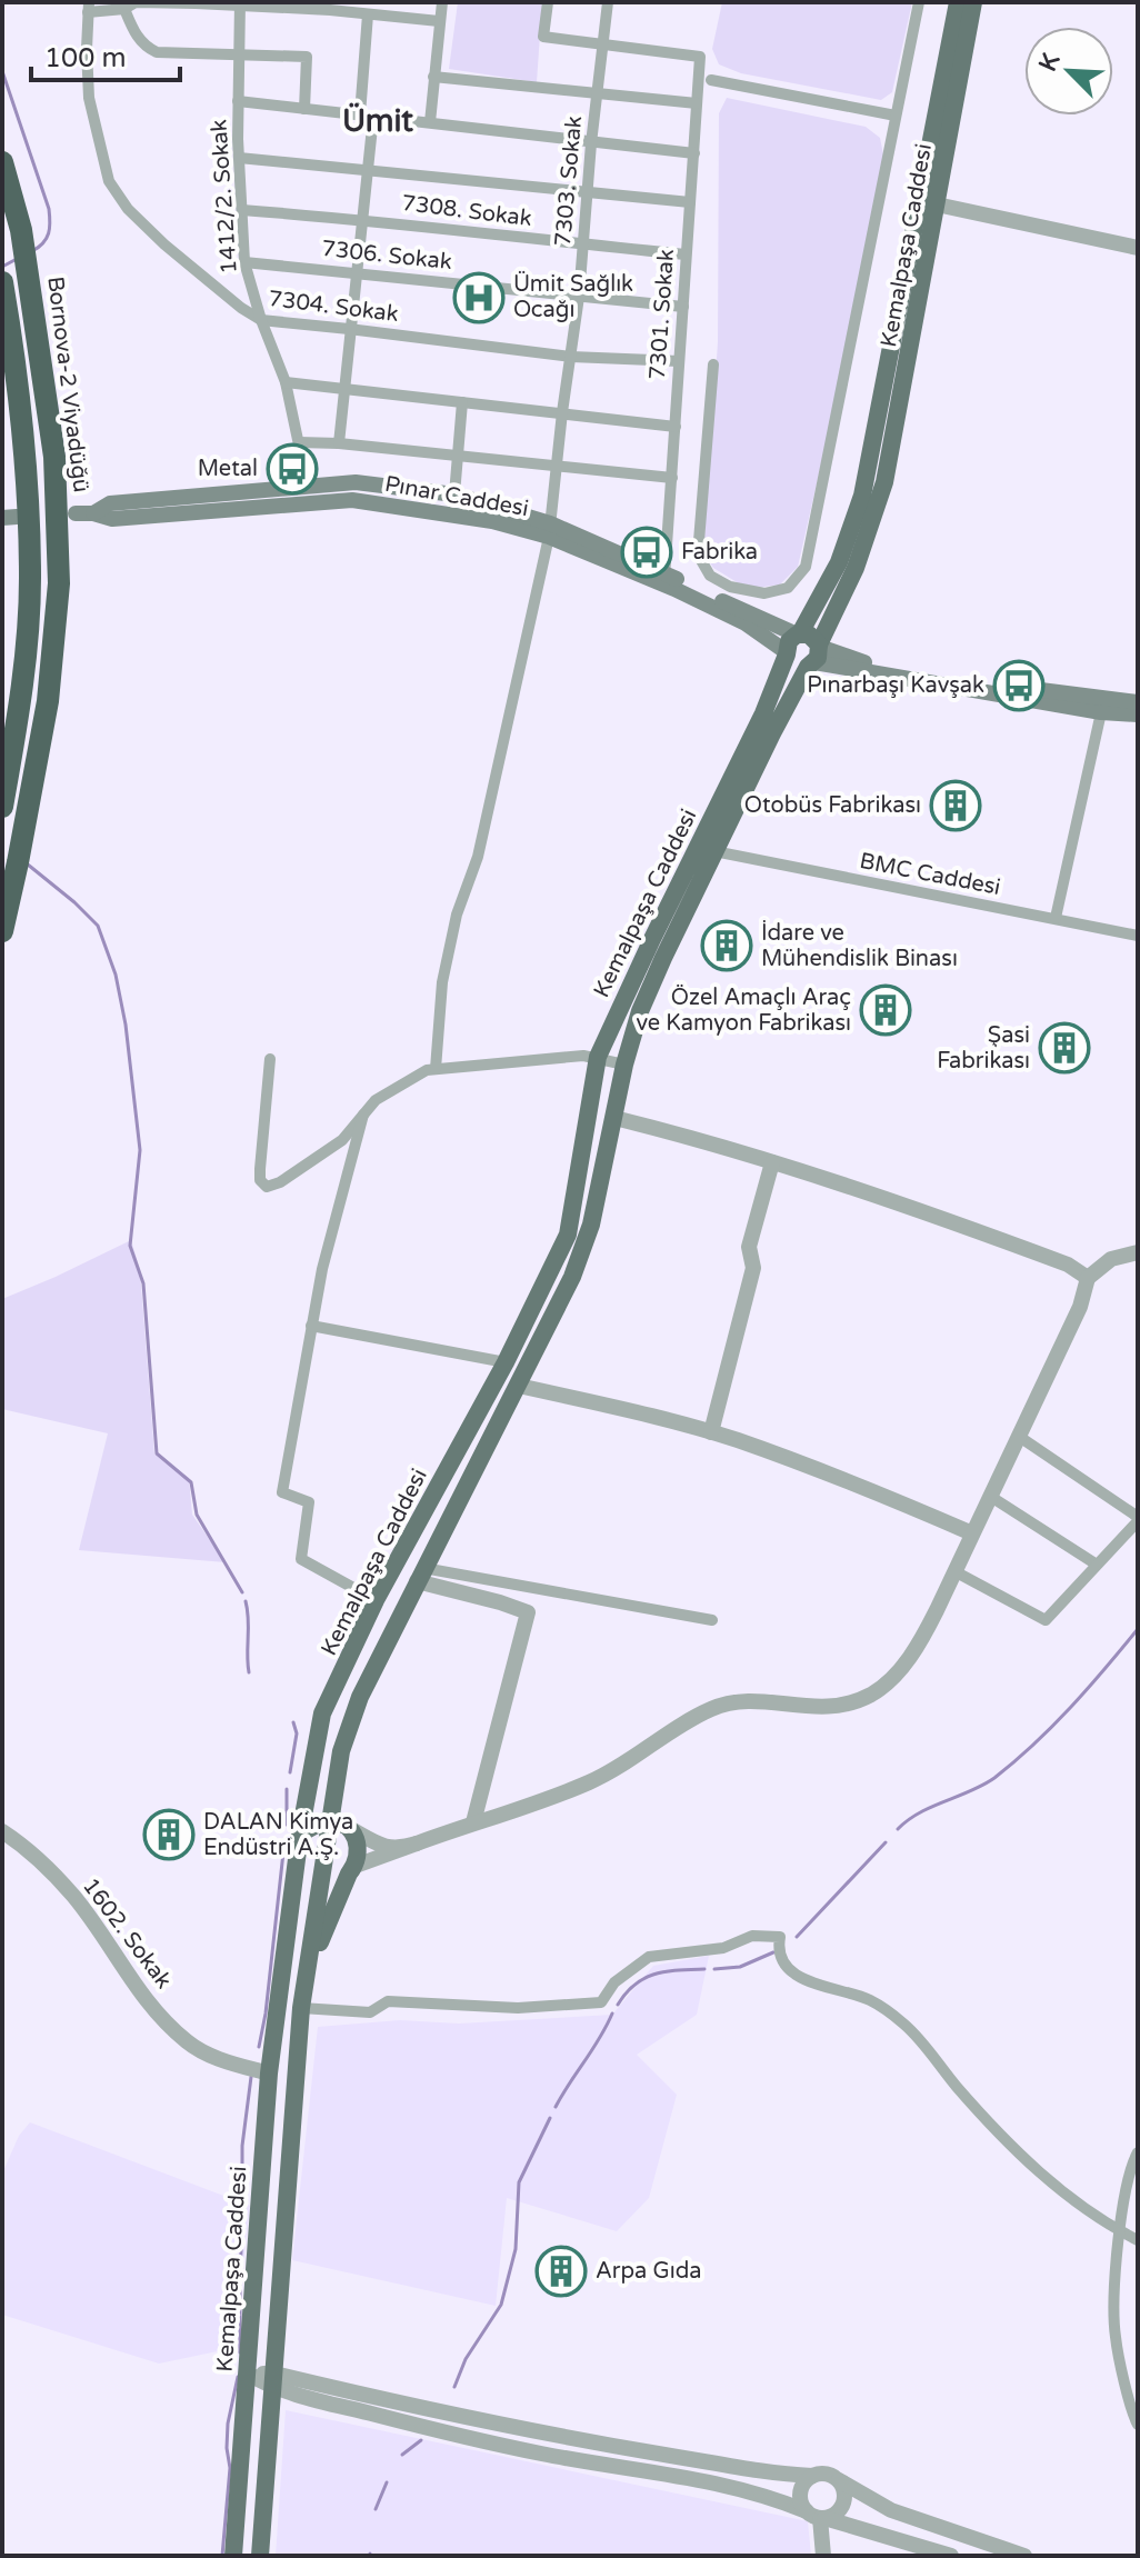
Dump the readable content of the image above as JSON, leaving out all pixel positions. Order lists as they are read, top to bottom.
{
  "streets": {
    "highway": ["Bornova-2 Viyadüğü"],
    "main road": ["Kemalpaşa Caddesi", "Pınar Caddesi"],
    "street": [
      "7303. Sokak",
      "1412/2. Sokak",
      "7308. Sokak",
      "7306. Sokak",
      "7304. Sokak",
      "7301. Sokak",
      "BMC Caddesi",
      "1602. Sokak"
    ]
  },
  "crossings": [
    ["7303. Sokak", "7308. Sokak"],
    ["7303. Sokak", "7306. Sokak"],
    ["7303. Sokak", "7304. Sokak"],
    ["7303. Sokak", "7301. Sokak"],
    ["7303. Sokak", "Pınar Caddesi"],
    ["1412/2. Sokak", "7308. Sokak"],
    ["1412/2. Sokak", "7306. Sokak"],
    ["1412/2. Sokak", "7304. Sokak"],
    ["1412/2. Sokak", "Pınar Caddesi"],
    ["7308. Sokak", "7301. Sokak"],
    ["Kemalpaşa Caddesi", "Pınar Caddesi"],
    ["Kemalpaşa Caddesi", "BMC Caddesi"],
    ["Kemalpaşa Caddesi", "1602. Sokak"],
    ["7306. Sokak", "7301. Sokak"],
    ["7304. Sokak", "7301. Sokak"],
    ["7301. Sokak", "Pınar Caddesi"]
  ],
  "districts": ["Ümit"],
  "places": {
    "hospital": ["Ümit Sağlık Ocağı"],
    "bus stop": ["Metal", "Fabrika", "Pınarbaşı Kavşak"],
    "building": [
      "Otobüs Fabrikası",
      "İdare ve Mühendislik Binası",
      "Özel Amaçlı Araç ve Kamyon Fabrikası",
      "Şasi Fabrikası",
      "DALAN Kimya Endüstri A.Ş.",
      "Arpa Gıda"
    ]
  },
  "scale_bar": "100 m",
  "north": "top left"
}
